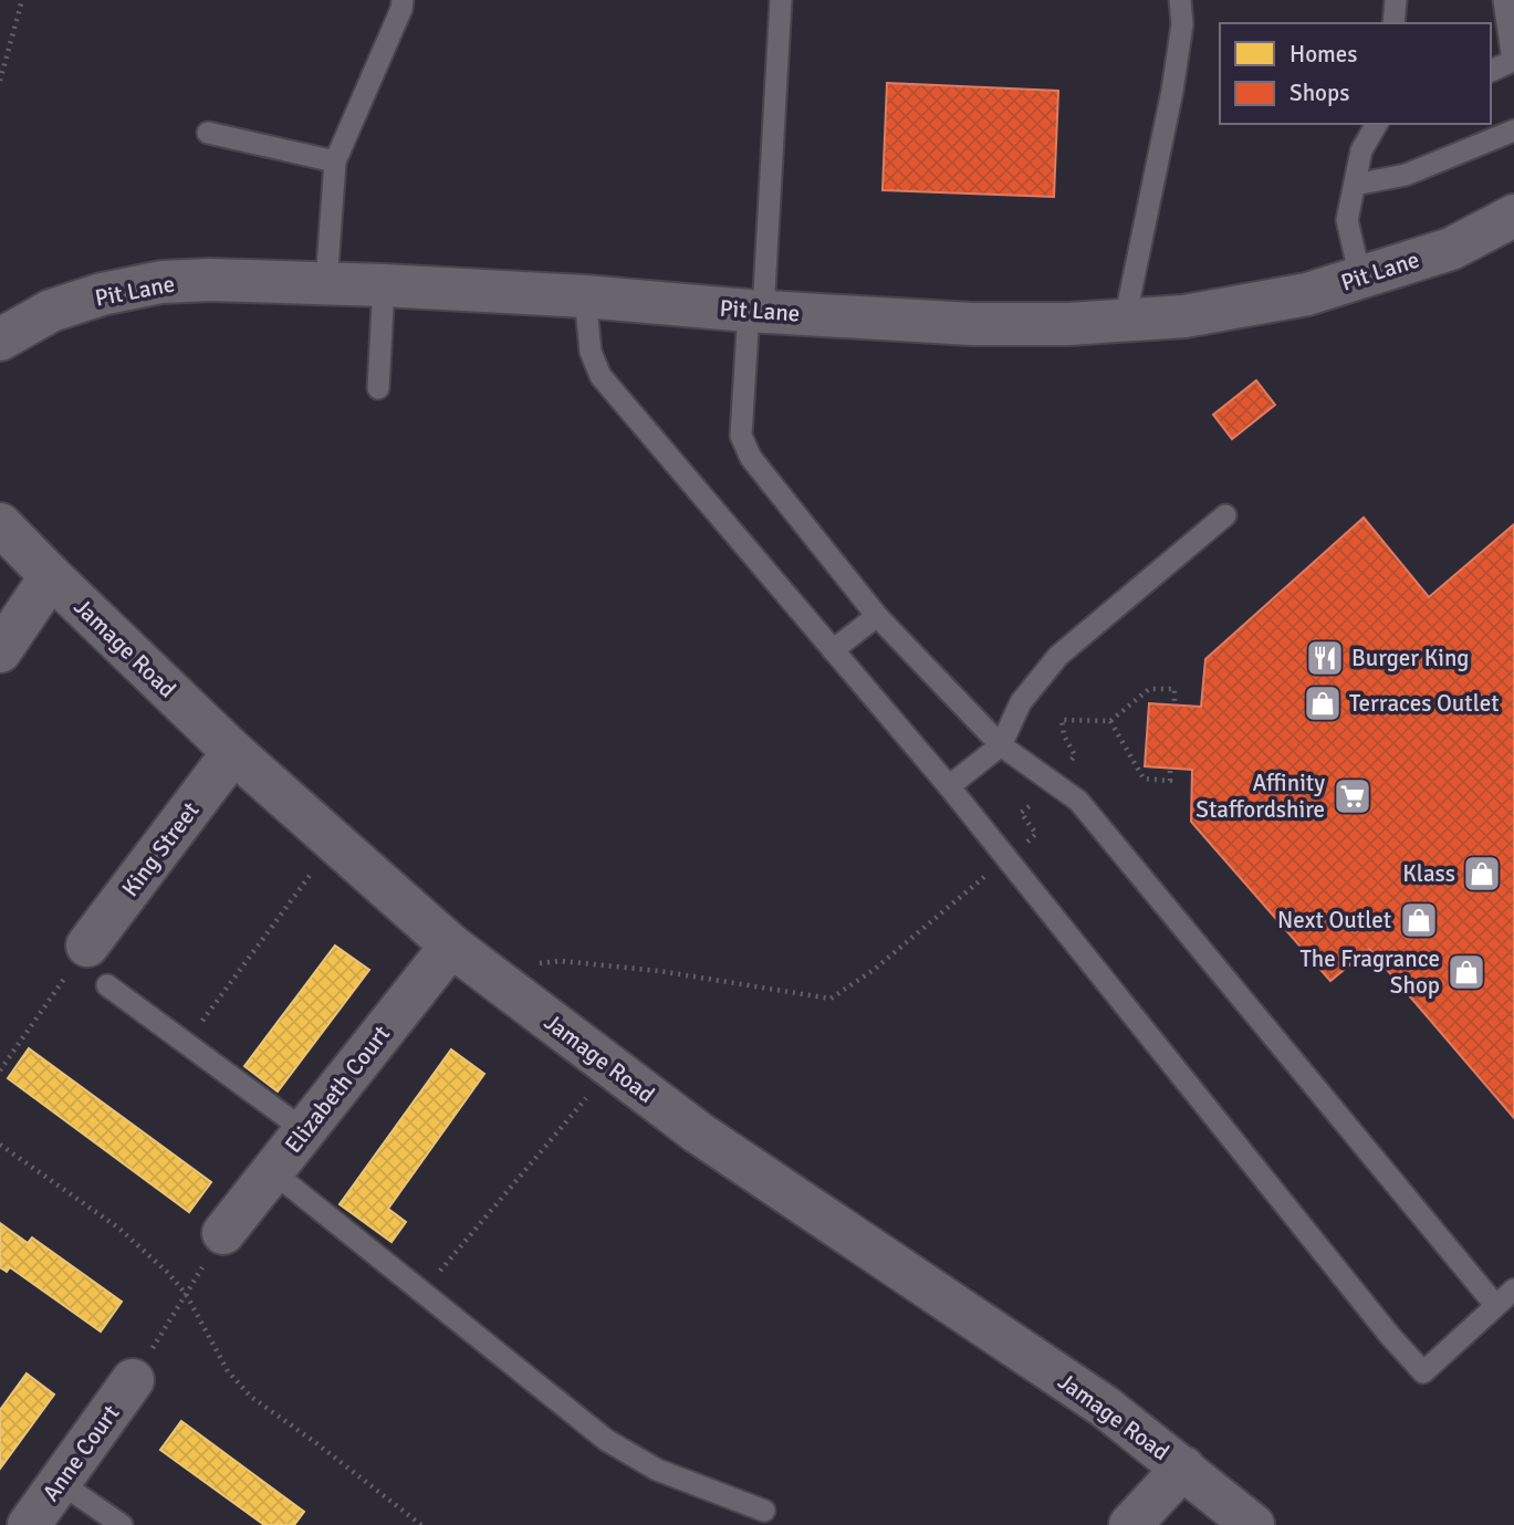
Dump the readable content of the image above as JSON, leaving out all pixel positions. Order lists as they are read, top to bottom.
{
  "streets": {
    "street": [
      "Pit Lane",
      "Jamage Road",
      "King Street",
      "Elizabeth Court",
      "Anne Court"
    ]
  },
  "crossings": [
    ["Jamage Road", "King Street"],
    ["Jamage Road", "Elizabeth Court"]
  ],
  "places": {
    "restaurant": ["Burger King"],
    "shop": [
      "Terraces Outlet",
      "Klass",
      "Next Outlet",
      "The Fragrance Shop"
    ],
    "supermarket": ["Affinity Staffordshire"]
  },
  "legend": ["Homes", "Shops"]
}
